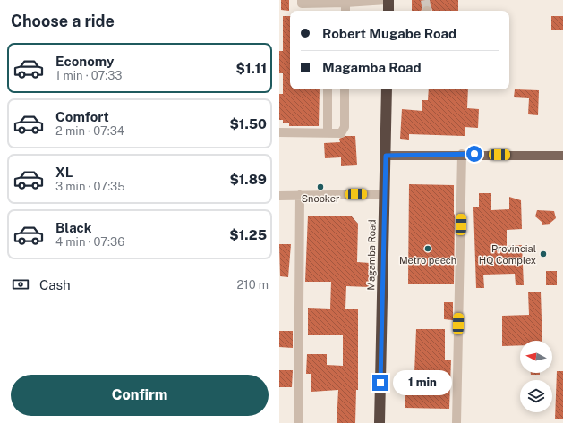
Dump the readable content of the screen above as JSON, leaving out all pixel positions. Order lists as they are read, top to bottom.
{
  "streets": {
    "highway": ["Magamba Road"]
  },
  "places": ["Snooker", "Metro peech", "Provincial HQ Complex"],
  "north": "left",
  "page": {
    "heading": "Choose a ride",
    "banner": ["Robert Mugabe Road", "Magamba Road"],
    "list": [
      {
        "name": "Economy",
        "note": "1 min · 07:33",
        "value": "$1.11"
      },
      {
        "name": "Comfort",
        "note": "2 min · 07:34",
        "value": "$1.50"
      },
      {
        "name": "XL",
        "note": "3 min · 07:35",
        "value": "$1.89"
      },
      {
        "name": "Black",
        "note": "4 min · 07:36",
        "value": "$1.25"
      }
    ],
    "pay": ["Cash", "210 m"],
    "buttons": "Confirm",
    "bubble": "1 min"
  }
}
